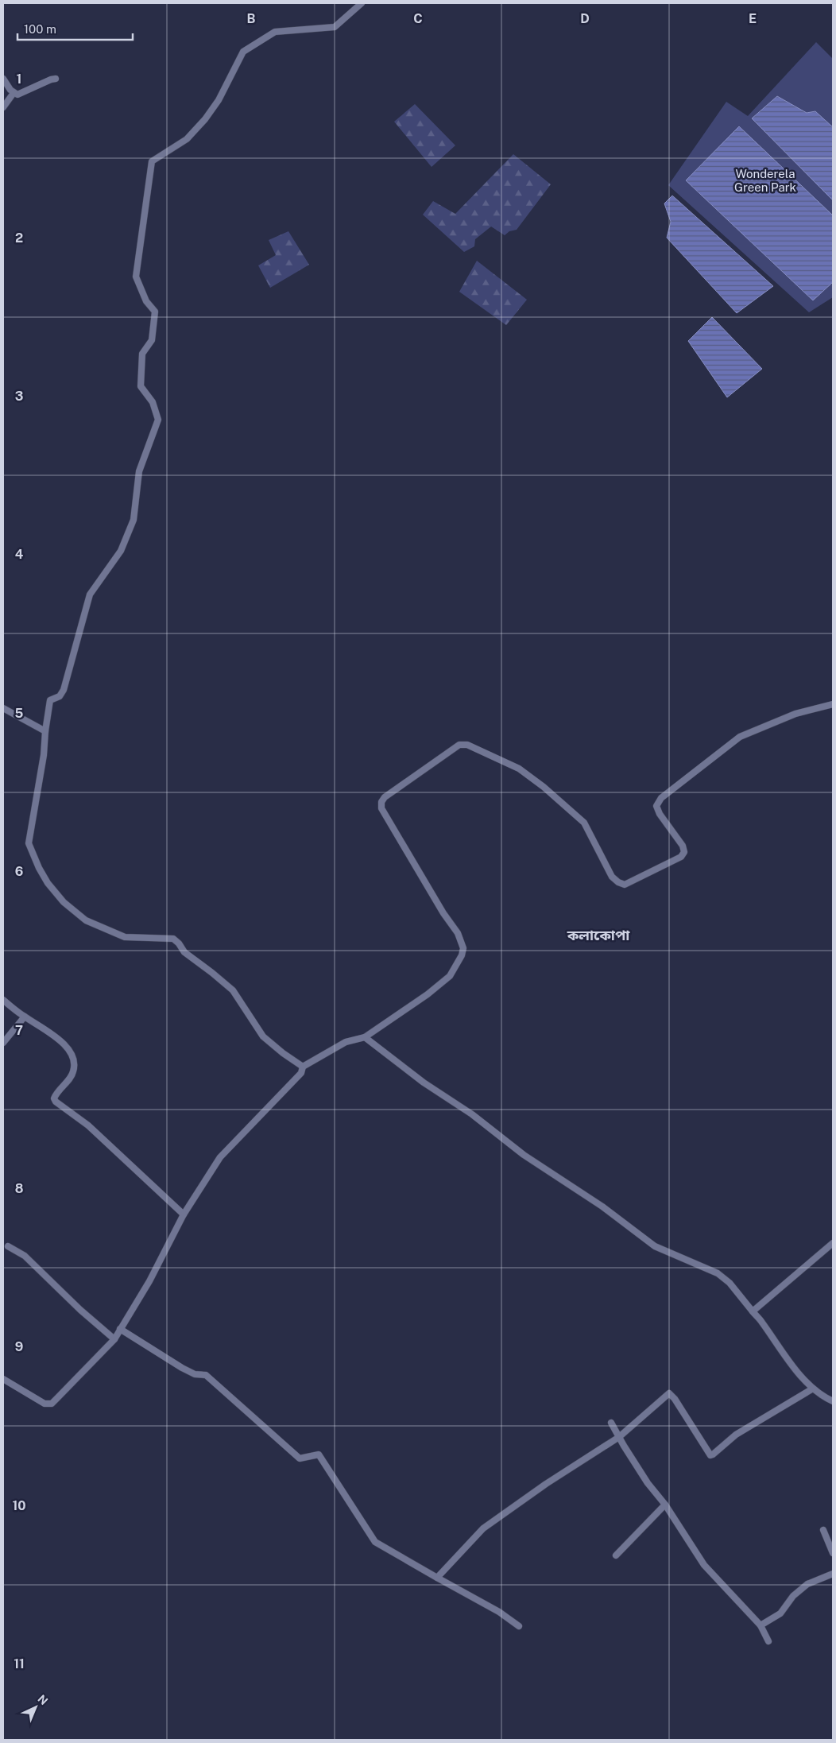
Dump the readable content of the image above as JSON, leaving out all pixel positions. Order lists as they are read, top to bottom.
{
  "districts": ["কলাকোপা"],
  "parks": ["Wonderela Green Park"],
  "scale_bar": "100 m",
  "north": "top right",
  "grid": {
    "columns": [
      "B",
      "C",
      "D",
      "E"
    ],
    "rows": [
      "1",
      "2",
      "3",
      "4",
      "5",
      "6",
      "7",
      "8",
      "9",
      "10",
      "11"
    ]
  }
}
